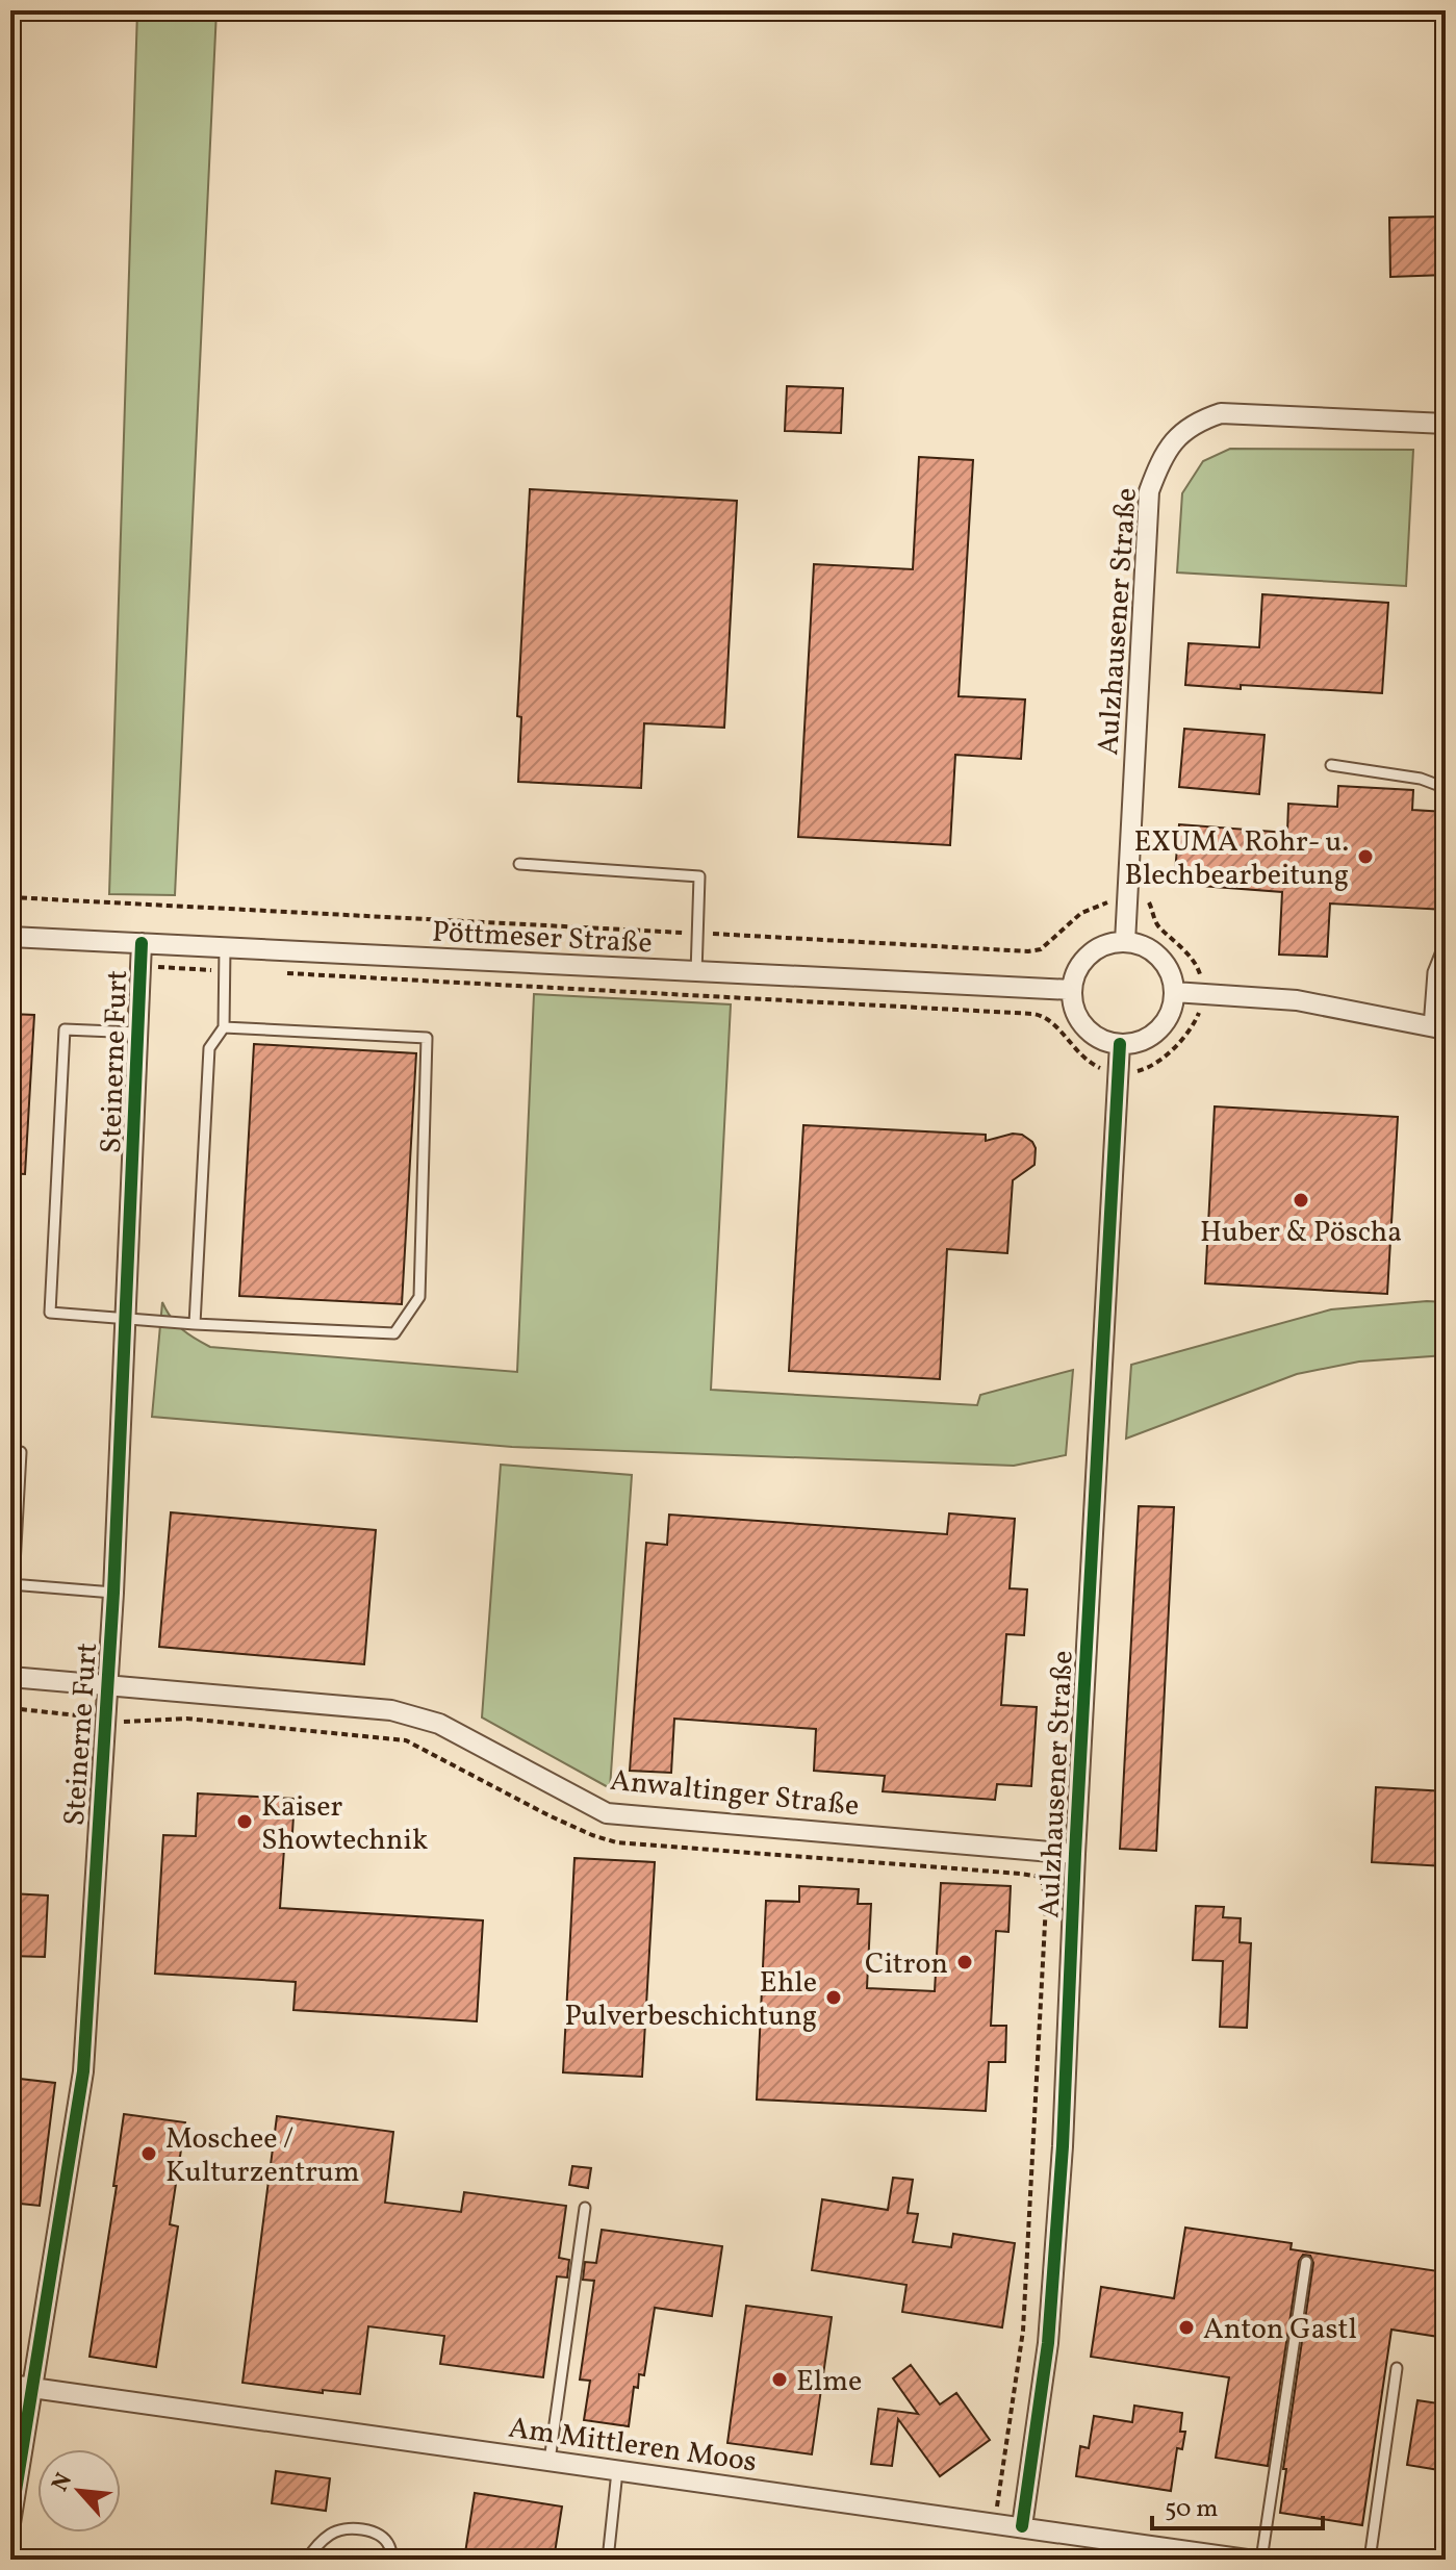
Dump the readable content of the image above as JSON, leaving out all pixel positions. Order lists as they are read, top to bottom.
{
  "streets": {
    "street": [
      "Aulzhausener Straße",
      "Pöttmeser Straße",
      "Steinerne Furt",
      "Anwaltinger Straße",
      "Am Mittleren Moos"
    ]
  },
  "crossings": [
    ["Aulzhausener Straße", "Pöttmeser Straße"],
    ["Aulzhausener Straße", "Anwaltinger Straße"],
    ["Aulzhausener Straße", "Am Mittleren Moos"],
    ["Pöttmeser Straße", "Steinerne Furt"],
    ["Steinerne Furt", "Anwaltinger Straße"],
    ["Steinerne Furt", "Am Mittleren Moos"]
  ],
  "places": [
    "EXUMA Rohr- u. Blechbearbeitung",
    "Huber & Pöscha",
    "Kaiser Showtechnik",
    "Citron",
    "Ehle Pulverbeschichtung",
    "Moschee / Kulturzentrum",
    "Anton Gastl",
    "Elme"
  ],
  "scale_bar": "50 m",
  "north": "top left"
}
